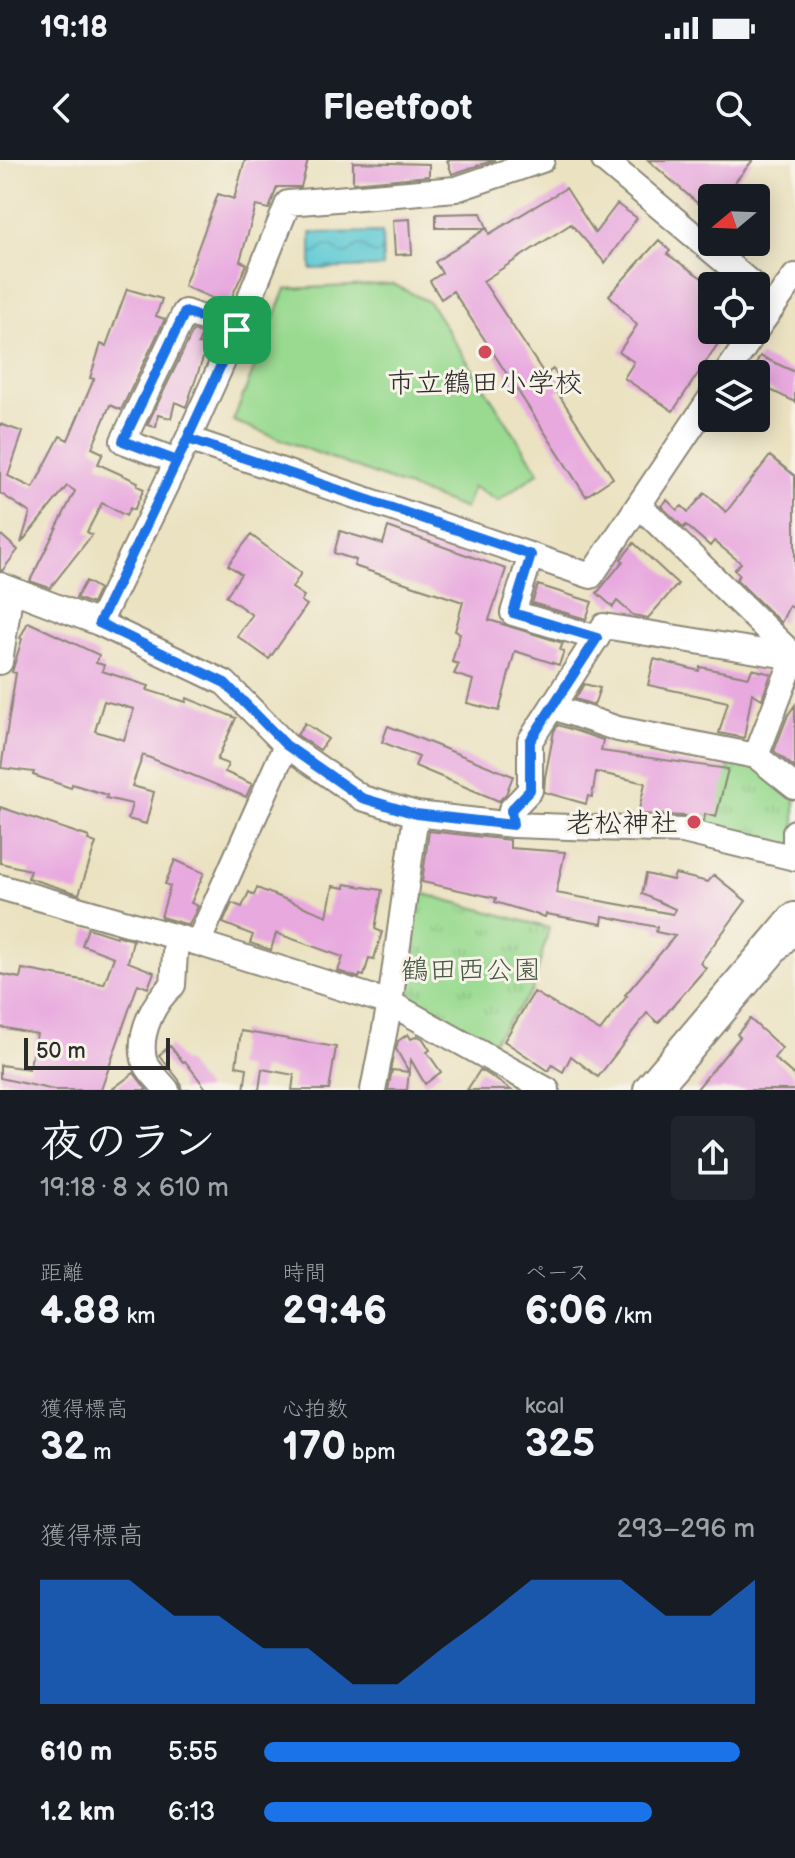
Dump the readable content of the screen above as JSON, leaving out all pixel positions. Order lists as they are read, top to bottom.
{
  "parks": ["鶴田西公園"],
  "places": ["市立鶴田小学校", "老松神社"],
  "scale_bar": "50 m",
  "north": "left",
  "page": {
    "status": "19:18",
    "header": "Fleetfoot",
    "scale": "50 m",
    "heading": ["夜のラン", "19:18 · 8 × 610 m"],
    "stats": [
      ["距離", "4.88 km"],
      ["時間", "29:46"],
      ["ペース", "6:06 /km"],
      ["獲得標高", "32 m"],
      ["心拍数", "170 bpm"],
      ["kcal", "325"]
    ],
    "chart": ["獲得標高", "293–296 m"],
    "list": [
      {
        "name": "610 m",
        "note": "5:55"
      },
      {
        "name": "1.2 km",
        "note": "6:13"
      }
    ]
  }
}
